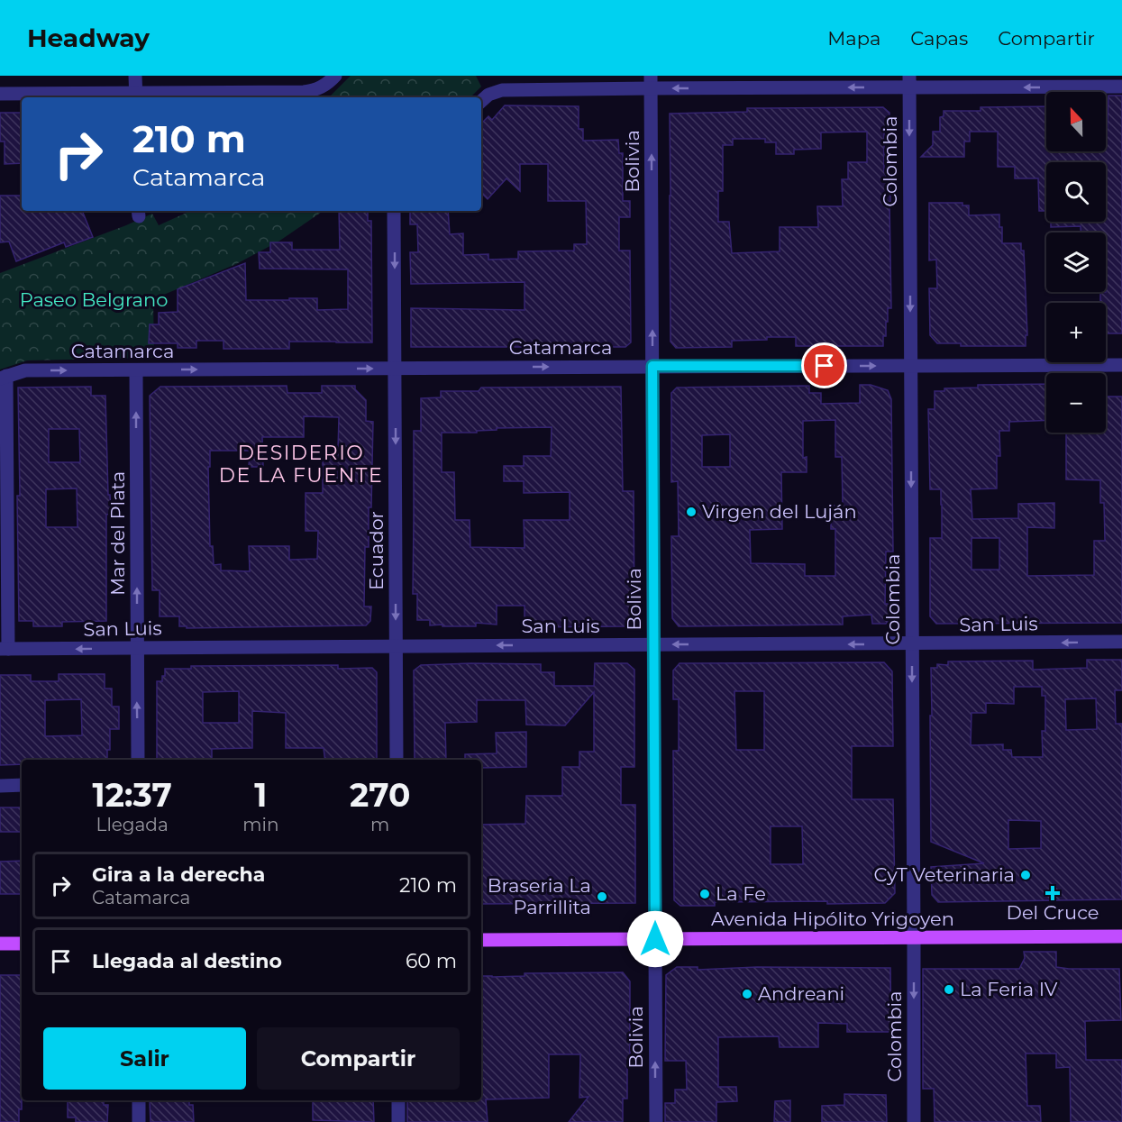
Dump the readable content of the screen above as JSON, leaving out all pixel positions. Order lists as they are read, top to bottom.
{
  "streets": {
    "main road": ["Avenida Hipólito Yrigoyen"],
    "street": [
      "Bolivia",
      "Colombia",
      "Catamarca",
      "Mar del Plata",
      "Ecuador",
      "San Luis"
    ]
  },
  "crossings": [
    ["Bolivia", "Catamarca"],
    ["Bolivia", "San Luis"],
    ["Bolivia", "Avenida Hipólito Yrigoyen"],
    ["Colombia", "Catamarca"],
    ["Colombia", "San Luis"],
    ["Colombia", "Avenida Hipólito Yrigoyen"],
    ["Catamarca", "Mar del Plata"],
    ["Catamarca", "Ecuador"],
    ["Mar del Plata", "San Luis"],
    ["Ecuador", "San Luis"]
  ],
  "one_way": [
    "Bolivia",
    "Colombia",
    "Catamarca",
    "Mar del Plata",
    "Ecuador",
    "San Luis"
  ],
  "districts": ["DESIDERIO DE LA FUENTE"],
  "parks": ["Paseo Belgrano"],
  "places": {
    "other": [
      "Virgen del Luján",
      "CyT Veterinaria",
      "La Fe",
      "Braseria La Parrillita",
      "La Feria IV",
      "Andreani"
    ],
    "health": ["Del Cruce"]
  },
  "north": "top",
  "page": {
    "header": "Headway",
    "nav": ["Mapa", "Capas", "Compartir"],
    "map_buttons": ["+", "−"],
    "turn": ["210 m", "Catamarca"],
    "eta": [
      "12:37",
      "Llegada",
      "1",
      "min",
      "270",
      "m"
    ],
    "list": [
      {
        "name": "Gira a la derecha",
        "note": "Catamarca",
        "value": "210 m"
      },
      {
        "name": "Llegada al destino",
        "value": "60 m"
      }
    ],
    "buttons": ["Salir", "Compartir"]
  }
}
